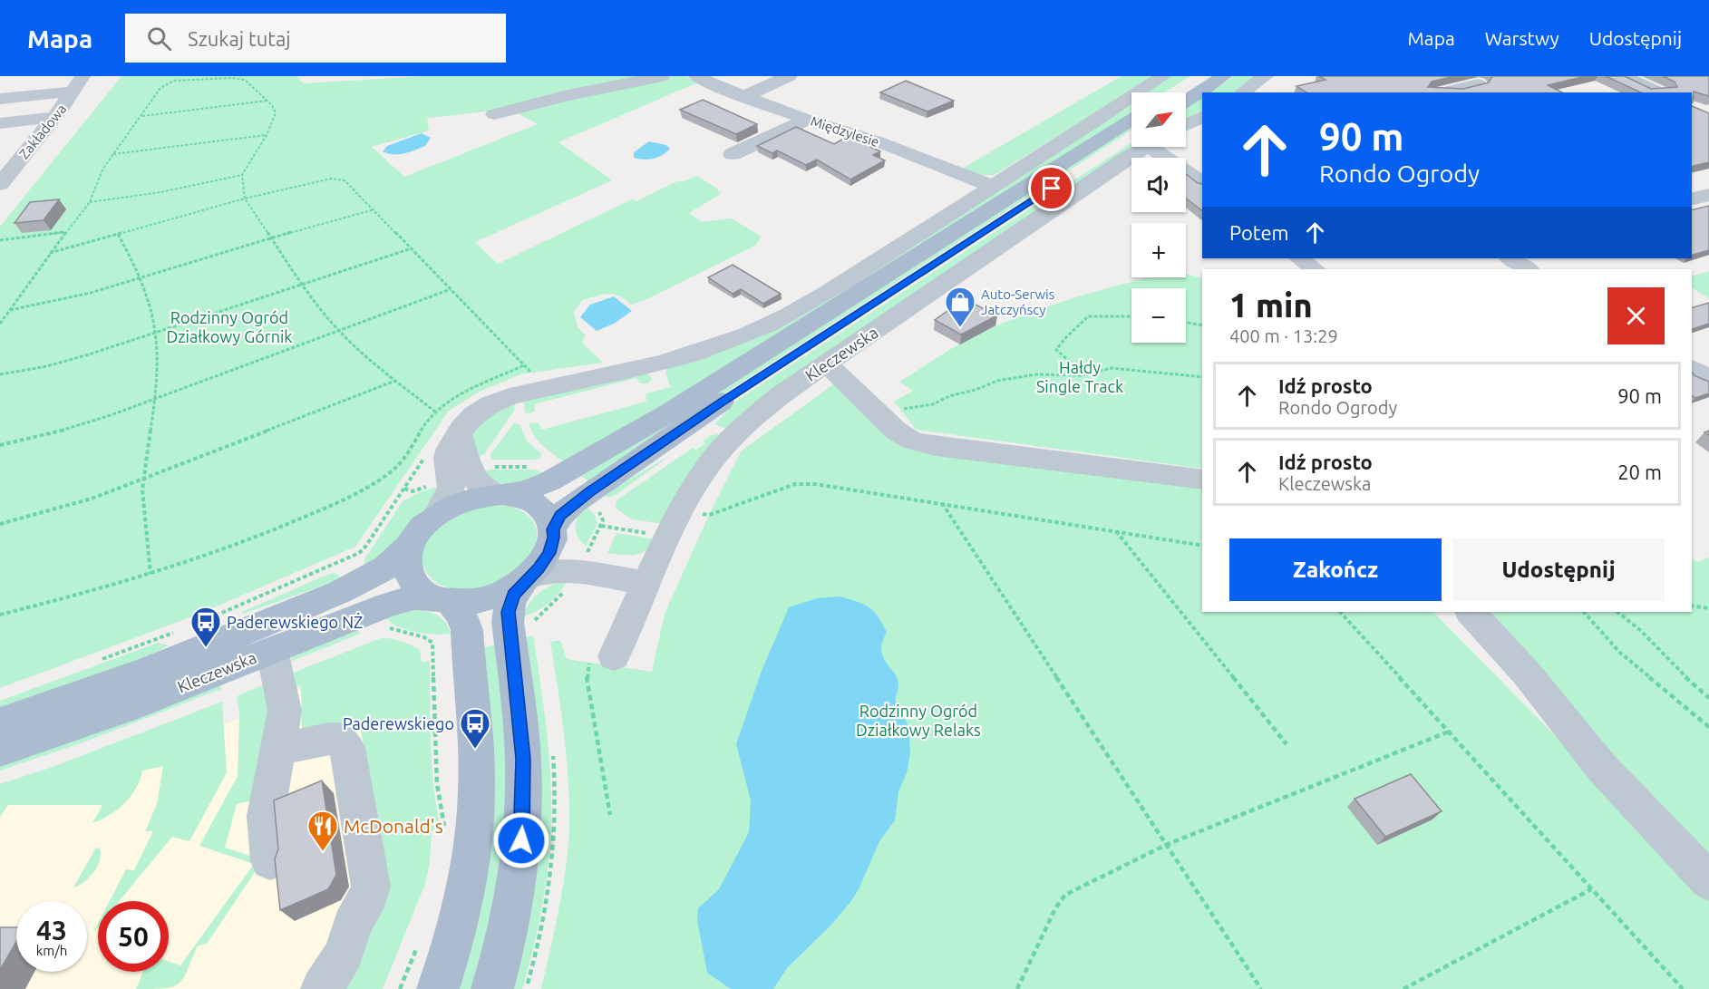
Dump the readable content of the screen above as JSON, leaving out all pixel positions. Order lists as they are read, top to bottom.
{
  "streets": {
    "main road": ["Kleczewska"],
    "street": ["Zakładowa", "Międzylesie"]
  },
  "parks": ["Rodzinny Ogród Działkowy Górnik", "Hałdy Single Track", "Rodzinny Ogród Działkowy Relaks"],
  "places": {
    "shop": ["Auto-Serwis Jatczyńscy"],
    "bus stop": ["Paderewskiego NŻ", "Paderewskiego"],
    "restaurant": ["McDonald's"]
  },
  "north": "top right",
  "page": {
    "header": "Mapa",
    "search": "Szukaj tutaj",
    "nav": ["Mapa", "Warstwy", "Udostępnij"],
    "map_buttons": ["+", "−"],
    "turn": ["90 m", "Rondo Ogrody"],
    "then": "Potem",
    "heading": ["1 min", "400 m · 13:29"],
    "list": [
      {
        "name": "Idź prosto",
        "note": "Rondo Ogrody",
        "value": "90 m"
      },
      {
        "name": "Idź prosto",
        "note": "Kleczewska",
        "value": "20 m"
      }
    ],
    "buttons": ["Zakończ", "Udostępnij"],
    "speed": "43 km/h",
    "limit": "50"
  }
}
